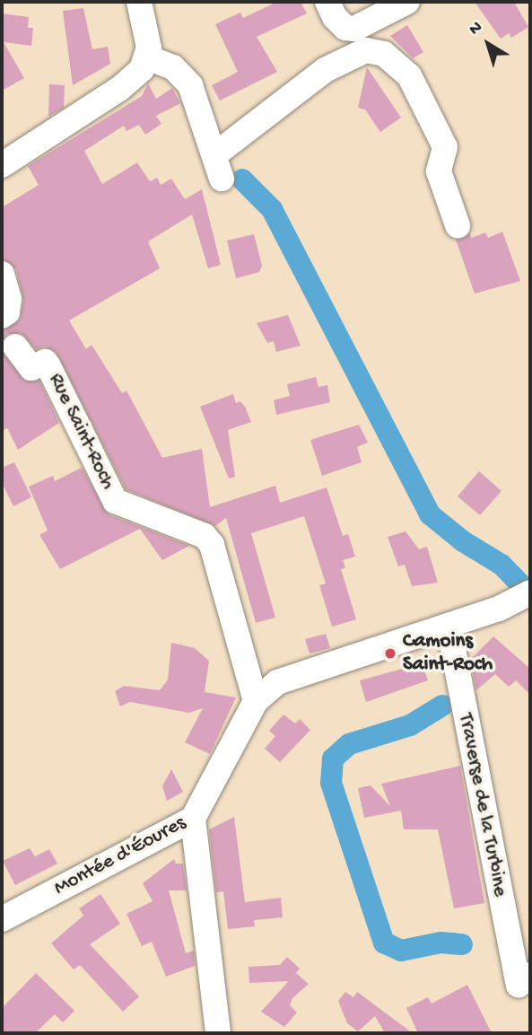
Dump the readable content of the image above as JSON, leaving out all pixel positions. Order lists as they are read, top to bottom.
{
  "streets": {
    "street": ["Rue Saint-Roch", "Traverse de la Turbine", "Montée d'Éoures"]
  },
  "crossings": [
    ["Rue Saint-Roch", "Montée d'Éoures"],
    ["Traverse de la Turbine", "Montée d'Éoures"]
  ],
  "places": ["Camoins Saint-Roch"],
  "north": "top left"
}
